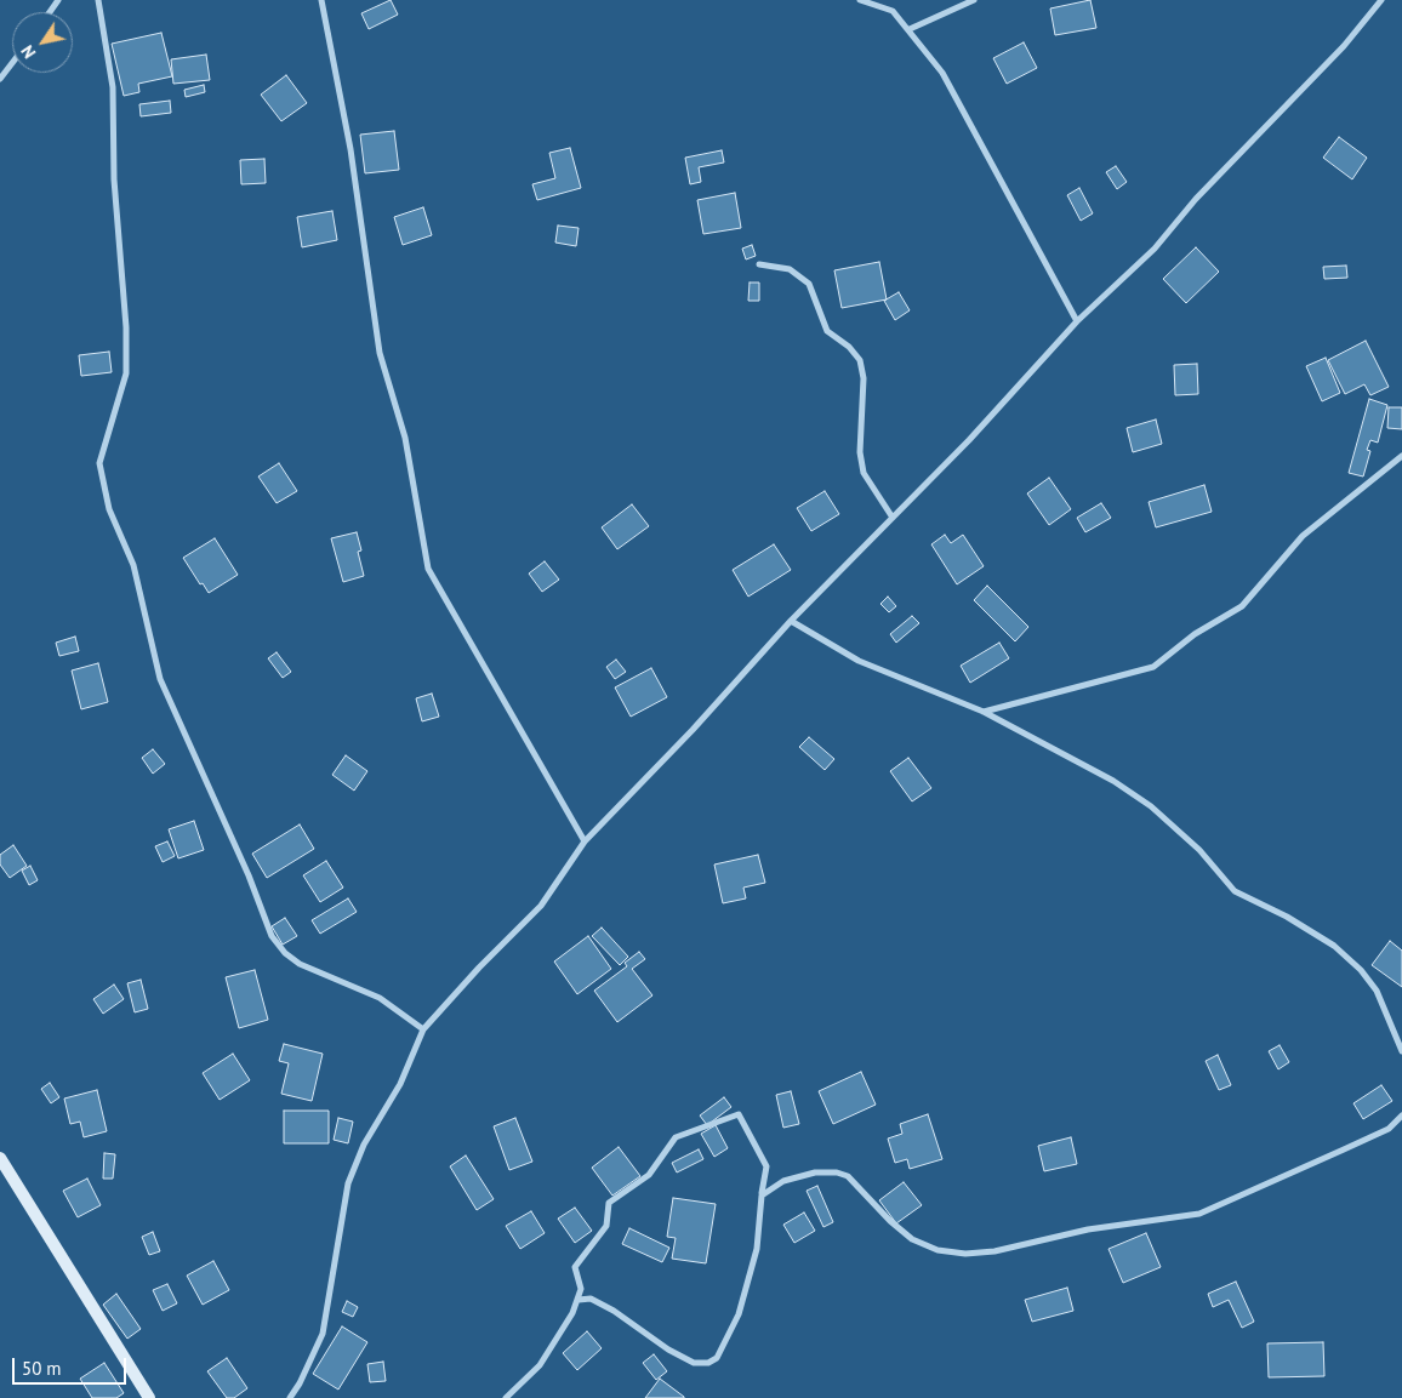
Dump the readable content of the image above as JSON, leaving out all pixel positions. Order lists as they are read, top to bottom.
{
  "scale_bar": "50 m",
  "north": "bottom left"
}
